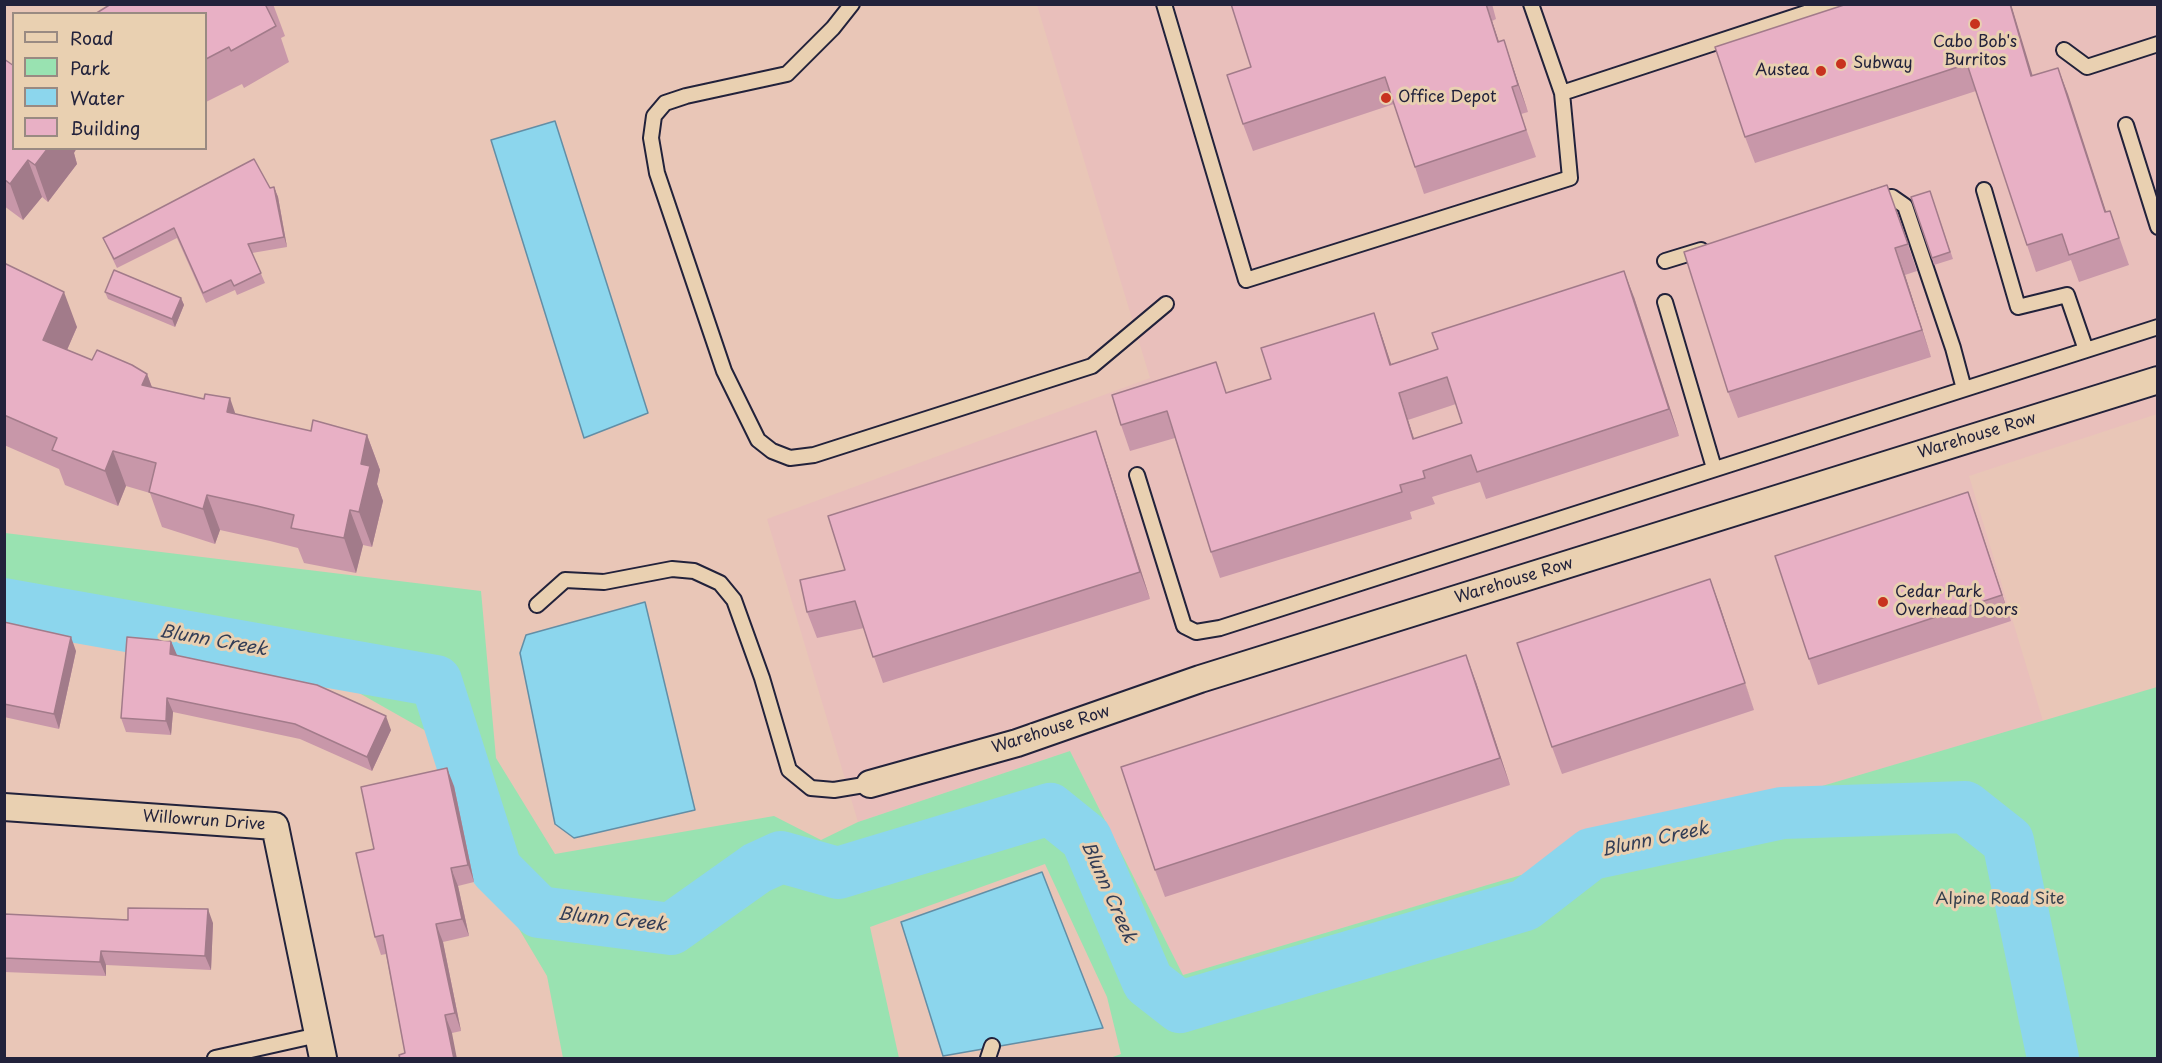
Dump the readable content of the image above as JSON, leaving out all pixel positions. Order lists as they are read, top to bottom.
{
  "streets": {
    "street": ["Warehouse Row", "Willowrun Drive"]
  },
  "water": ["Blunn Creek"],
  "parks": ["Alpine Road Site"],
  "places": [
    "Cabo Bob's Burritos",
    "Subway",
    "Austea",
    "Office Depot",
    "Cedar Park Overhead Doors"
  ],
  "legend": [
    "Road",
    "Park",
    "Water",
    "Building"
  ]
}
